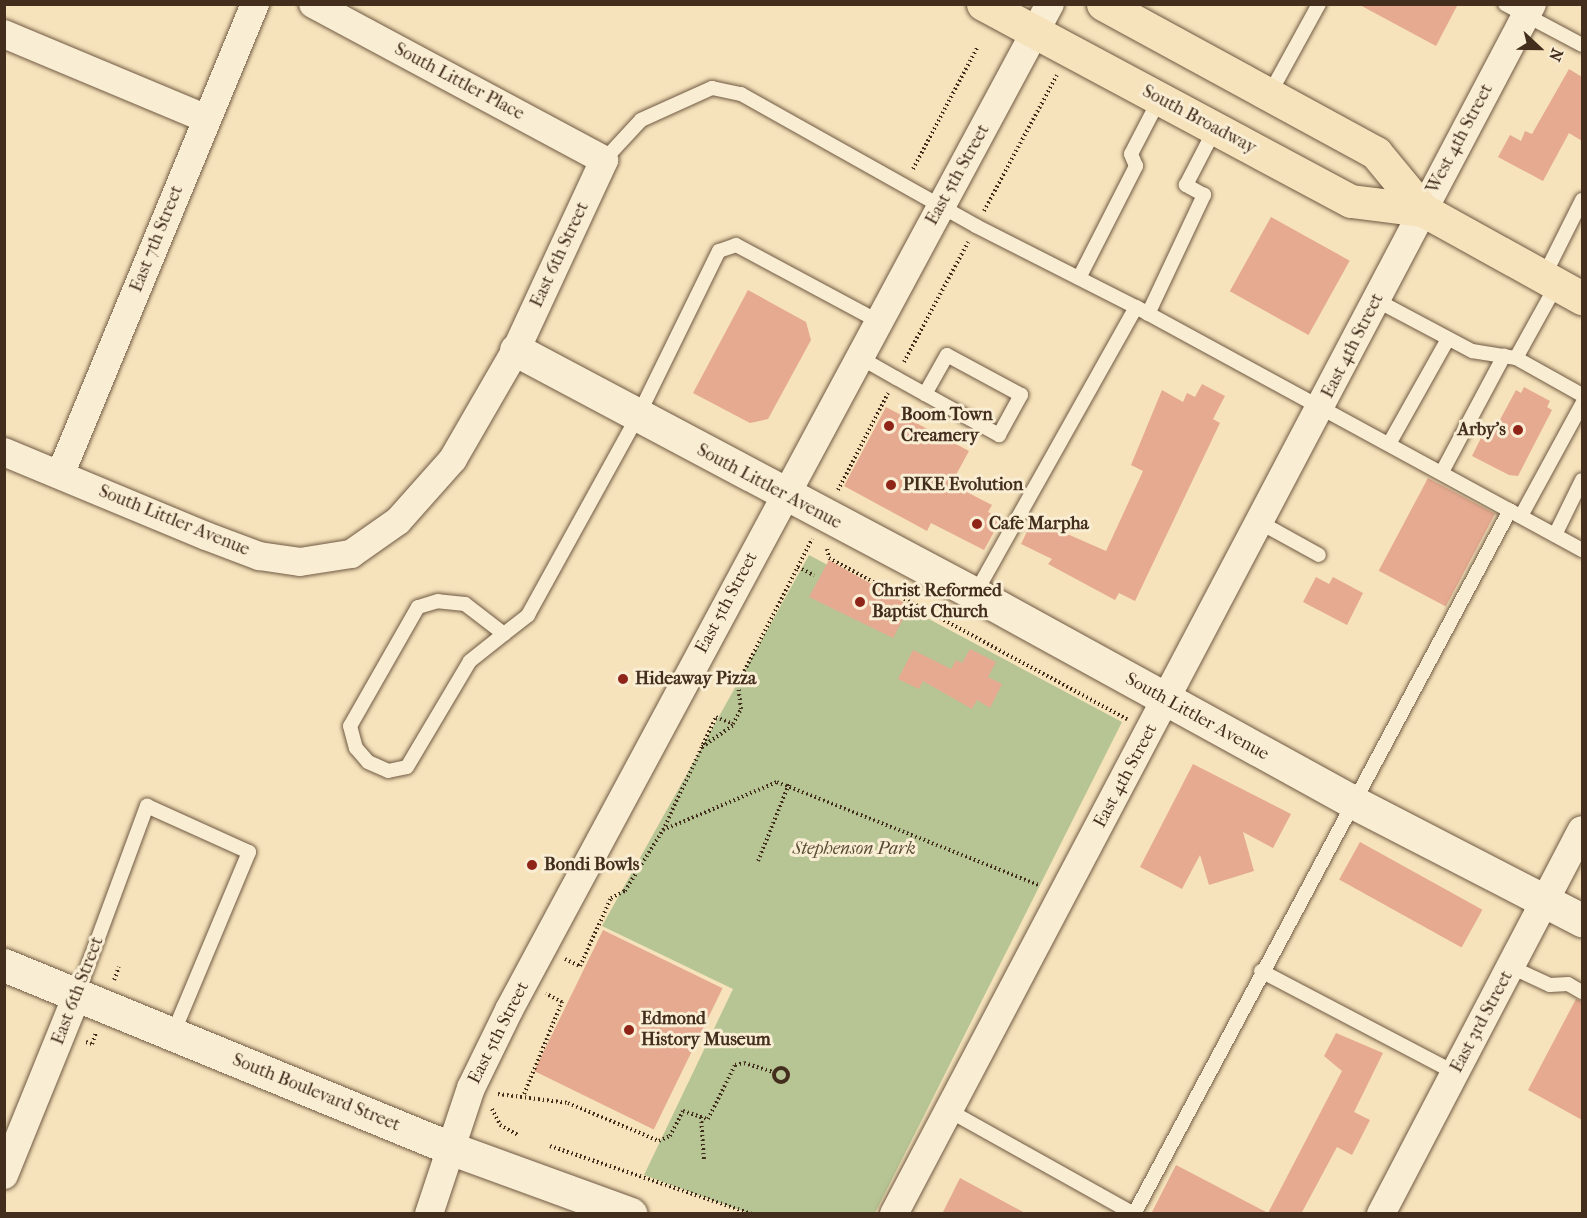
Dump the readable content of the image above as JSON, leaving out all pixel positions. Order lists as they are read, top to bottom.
{
  "streets": {
    "main road": ["South Broadway"],
    "street": [
      "South Littler Place",
      "West 4th Street",
      "East 5th Street",
      "East 7th Street",
      "East 6th Street",
      "East 4th Street",
      "South Littler Avenue",
      "East 3rd Street",
      "South Boulevard Street"
    ]
  },
  "crossings": [
    ["South Littler Place", "East 6th Street"],
    ["South Broadway", "West 4th Street"],
    ["South Broadway", "East 5th Street"],
    ["South Broadway", "East 4th Street"],
    ["West 4th Street", "East 4th Street"],
    ["East 5th Street", "South Littler Avenue"],
    ["East 5th Street", "South Boulevard Street"],
    ["East 7th Street", "South Littler Avenue"],
    ["East 6th Street", "South Littler Avenue"],
    ["East 6th Street", "South Boulevard Street"],
    ["East 4th Street", "South Littler Avenue"],
    ["South Littler Avenue", "East 3rd Street"]
  ],
  "parks": ["Stephenson Park"],
  "places": [
    "Boom Town Creamery",
    "Arby's",
    "PIKE Evolution",
    "Cafe Marpha",
    "Christ Reformed Baptist Church",
    "Hideaway Pizza",
    "Bondi Bowls",
    "Edmond History Museum"
  ],
  "north": "right"
}
